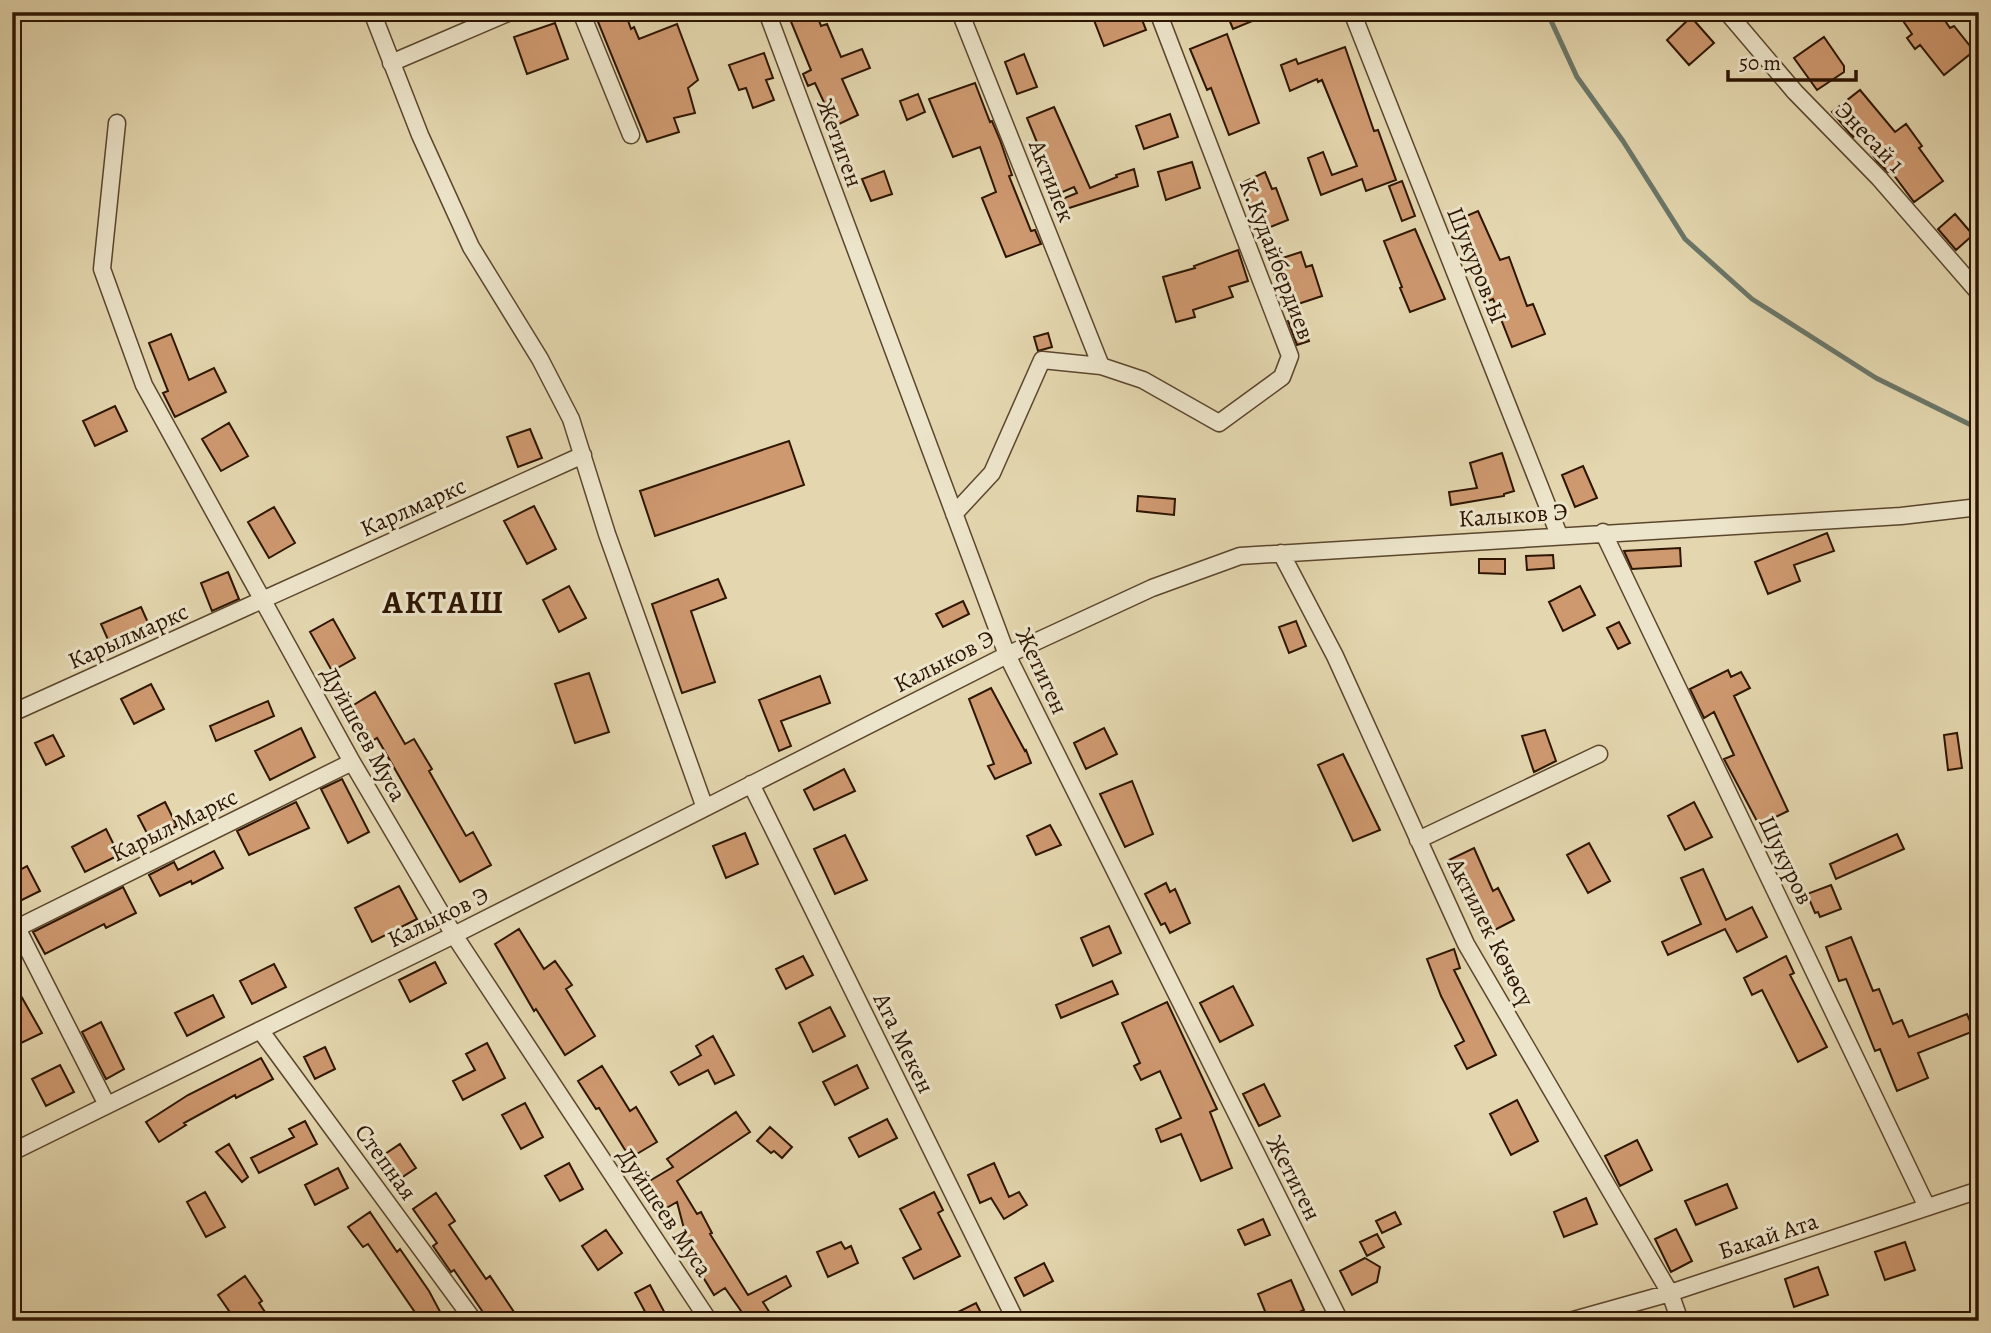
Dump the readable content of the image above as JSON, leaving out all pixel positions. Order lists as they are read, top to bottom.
{
  "streets": {
    "street": [
      "Энесай 1",
      "Жетиген",
      "Актилек",
      "К.Кудайбердиев",
      "Шукуров.Ы",
      "Карлмаркс",
      "Калыков Э",
      "Карылмаркс",
      "Дуйшеев Муса",
      "Карыл Маркс",
      "Шукуров",
      "Актилек Көчөсү",
      "Ата Мекен",
      "Степная",
      "Бакай Ата"
    ]
  },
  "crossings": [
    ["Жетиген", "К.Кудайбердиев"],
    ["Жетиген", "Калыков Э"],
    ["Актилек", "К.Кудайбердиев"],
    ["Шукуров.Ы", "Калыков Э"],
    ["Карлмаркс", "Карылмаркс"],
    ["Карлмаркс", "Дуйшеев Муса"],
    ["Калыков Э", "Дуйшеев Муса"],
    ["Калыков Э", "Шукуров"],
    ["Калыков Э", "Актилек Көчөсү"],
    ["Калыков Э", "Ата Мекен"],
    ["Калыков Э", "Степная"],
    ["Карылмаркс", "Дуйшеев Муса"],
    ["Дуйшеев Муса", "Карыл Маркс"],
    ["Шукуров", "Бакай Ата"],
    ["Актилек Көчөсү", "Бакай Ата"]
  ],
  "districts": ["АКТАШ"],
  "scale_bar": "50 m"
}
